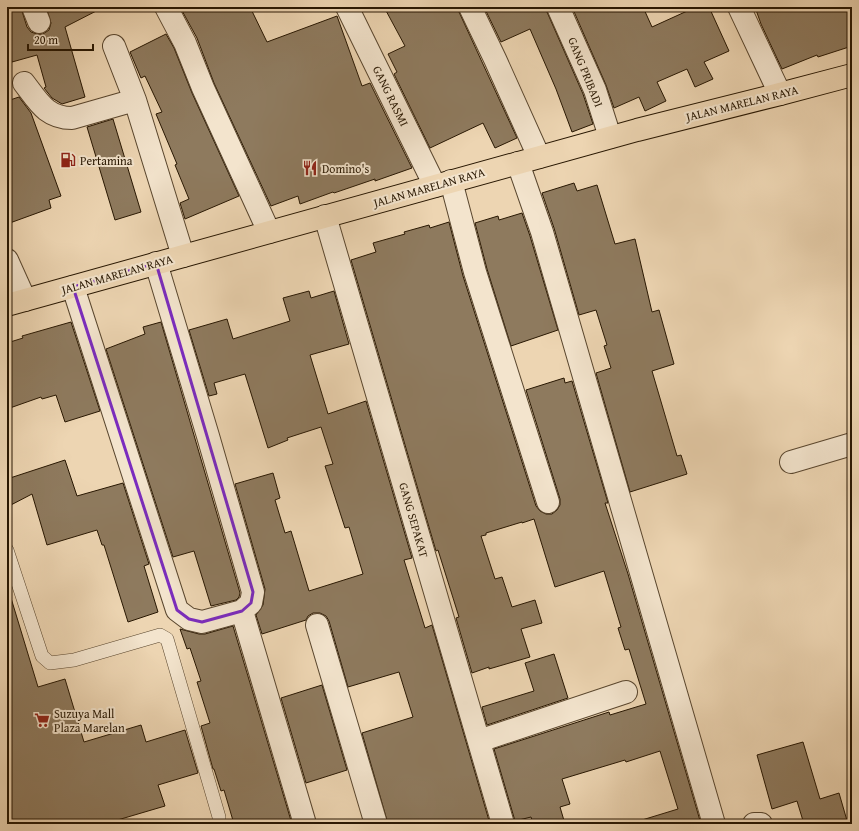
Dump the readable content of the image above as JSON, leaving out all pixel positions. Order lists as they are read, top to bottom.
{
  "streets": {
    "main road": ["JALAN MARELAN RAYA"],
    "street": ["GANG PRIBADI", "GANG RASMI", "GANG SEPAKAT"]
  },
  "crossings": [
    ["GANG PRIBADI", "JALAN MARELAN RAYA"],
    ["GANG RASMI", "JALAN MARELAN RAYA"],
    ["JALAN MARELAN RAYA", "GANG SEPAKAT"]
  ],
  "places": {
    "fuel station": ["Pertamina"],
    "restaurant": ["Domino's"],
    "supermarket": ["Suzuya Mall Plaza Marelan"]
  },
  "scale_bar": "20 m"
}
